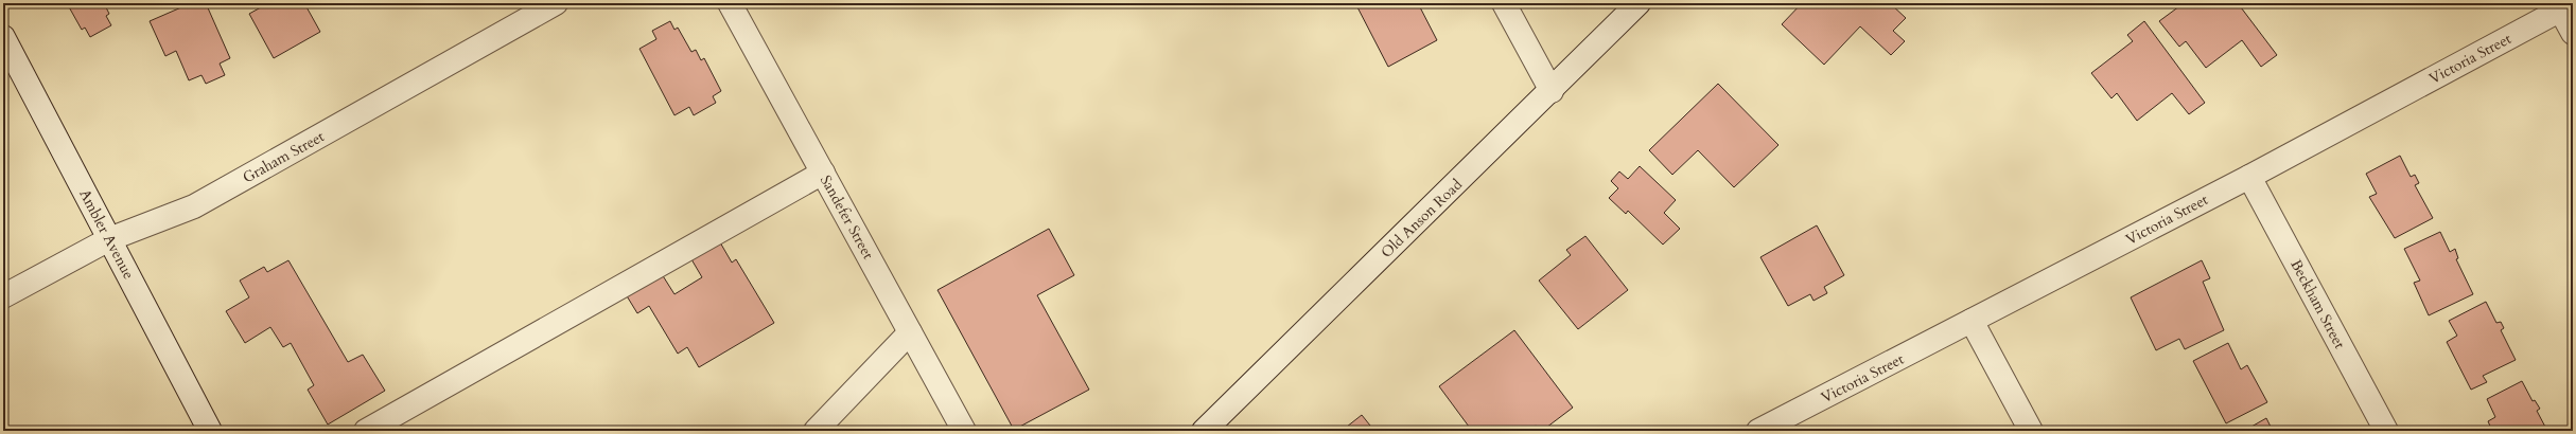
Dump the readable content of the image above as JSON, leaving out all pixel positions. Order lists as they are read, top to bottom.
{
  "streets": {
    "street": [
      "Victoria Street",
      "Graham Street",
      "Sandefer Street",
      "Old Anson Road",
      "Ambler Avenue",
      "Beckham Street"
    ]
  },
  "crossings": [
    ["Victoria Street", "Beckham Street"],
    ["Graham Street", "Ambler Avenue"]
  ]
}
